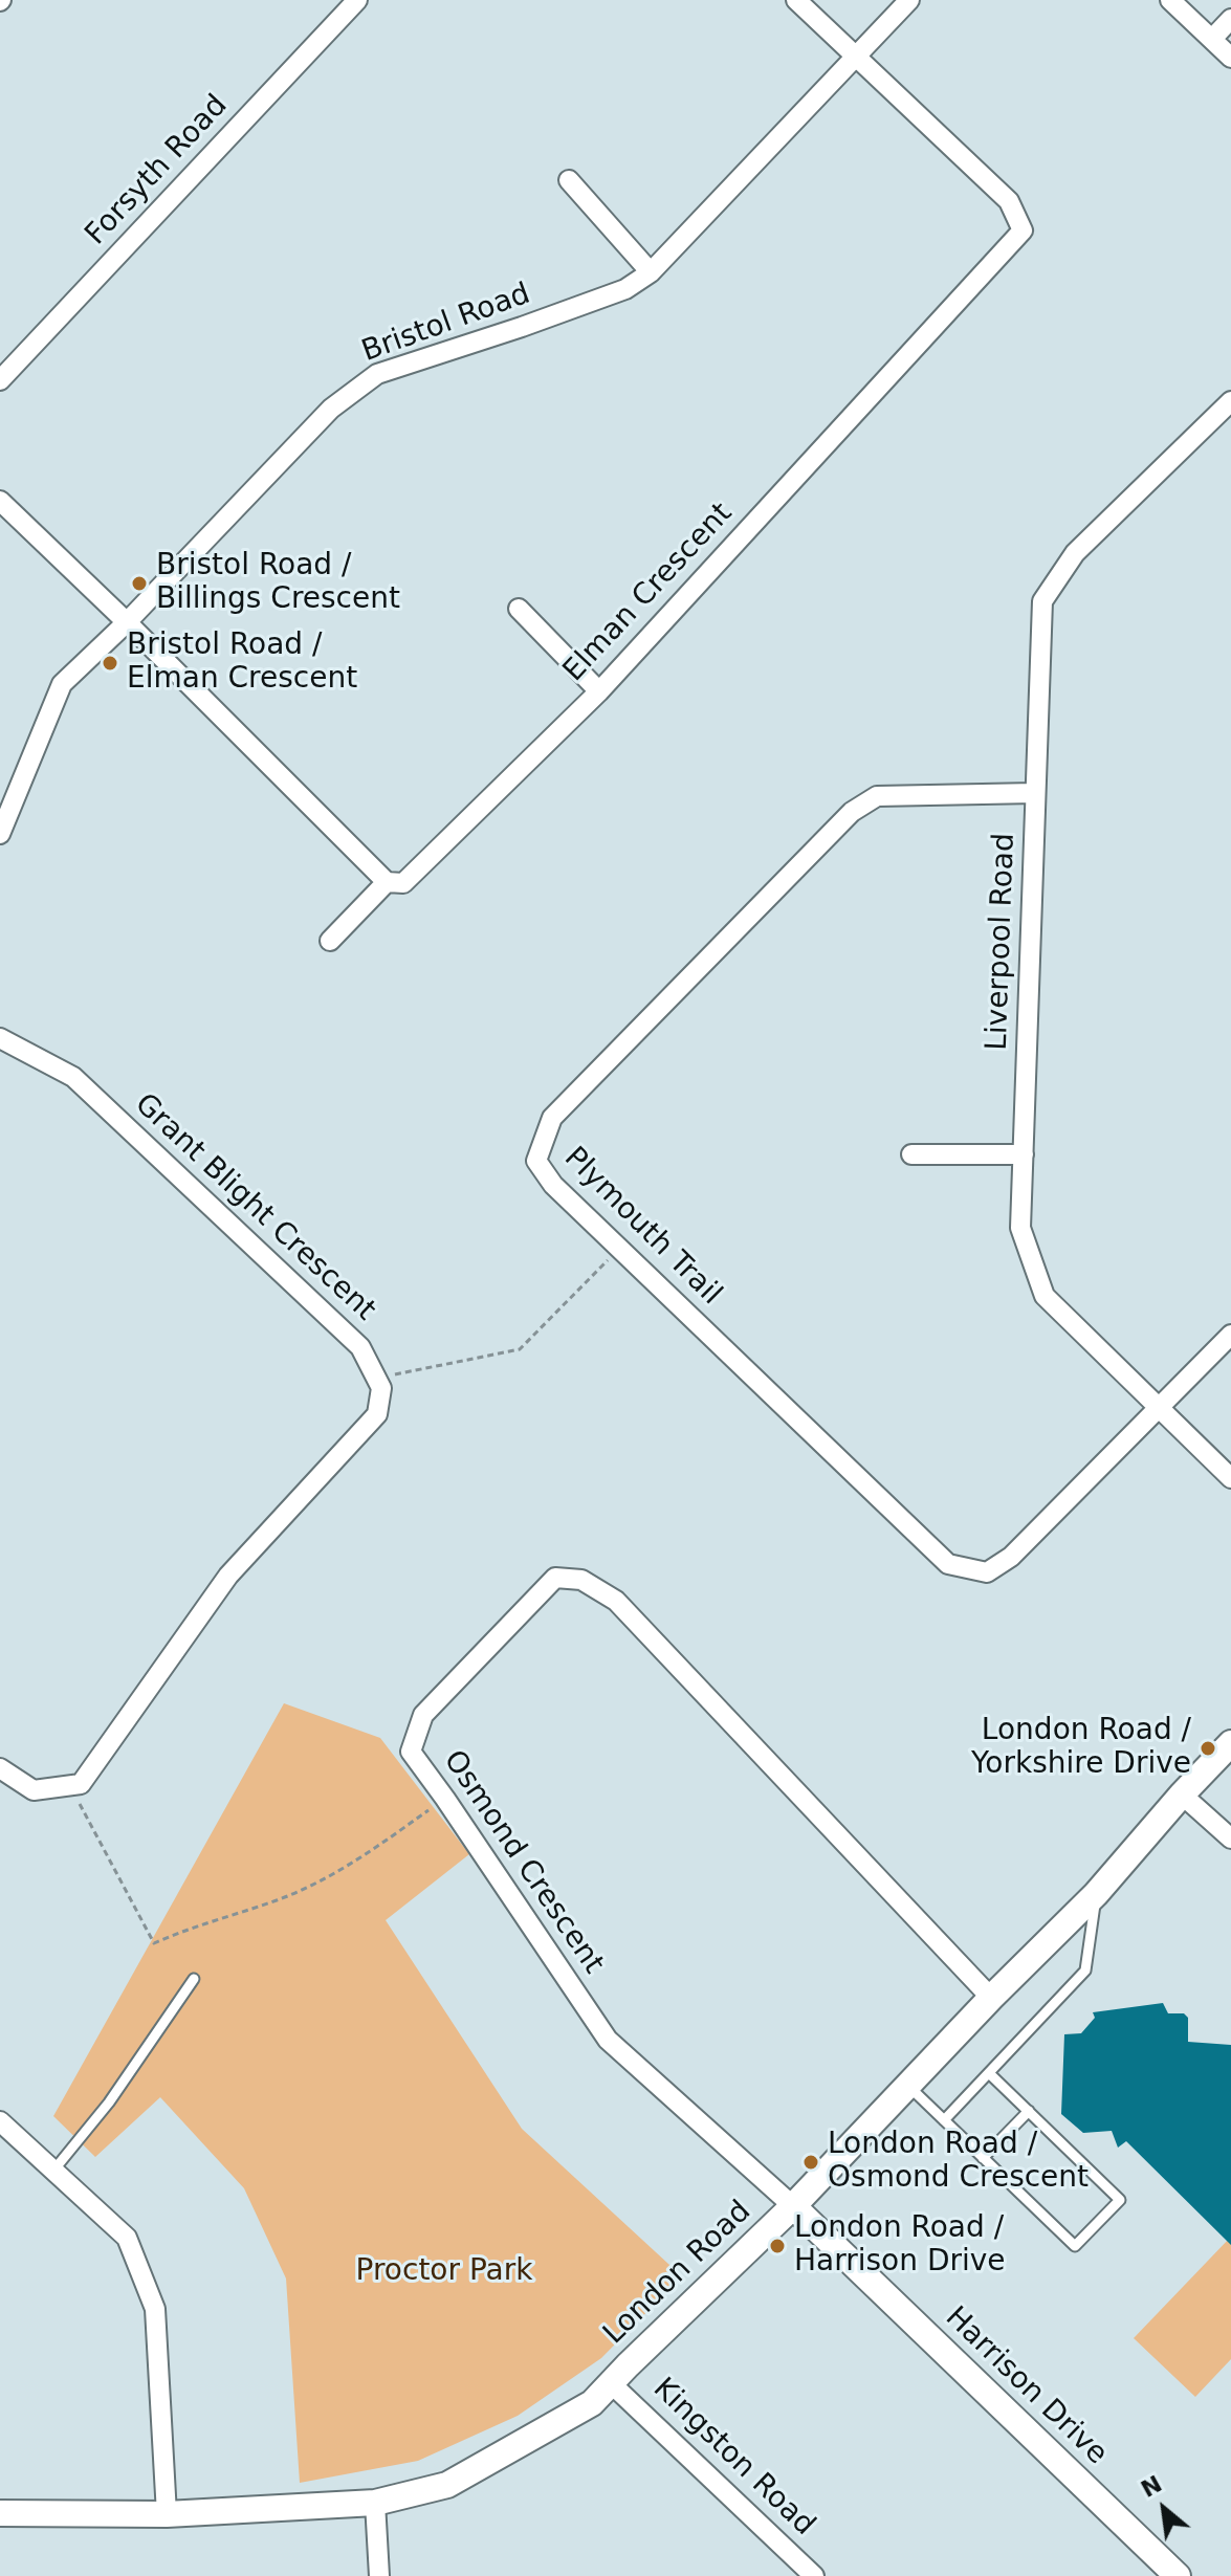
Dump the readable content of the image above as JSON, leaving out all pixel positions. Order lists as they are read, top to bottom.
{
  "streets": {
    "street": [
      "Forsyth Road",
      "Bristol Road",
      "Elman Crescent",
      "Liverpool Road",
      "Grant Blight Crescent",
      "Plymouth Trail",
      "Osmond Crescent",
      "London Road",
      "Harrison Drive",
      "Kingston Road"
    ]
  },
  "crossings": [
    ["Bristol Road", "Elman Crescent"],
    ["Liverpool Road", "Plymouth Trail"],
    ["Osmond Crescent", "London Road"],
    ["Osmond Crescent", "Harrison Drive"],
    ["London Road", "Harrison Drive"],
    ["London Road", "Kingston Road"]
  ],
  "parks": ["Proctor Park"],
  "places": [
    "Bristol Road / Billings Crescent",
    "Bristol Road / Elman Crescent",
    "London Road / Yorkshire Drive",
    "London Road / Osmond Crescent",
    "London Road / Harrison Drive"
  ],
  "north": "top left"
}
